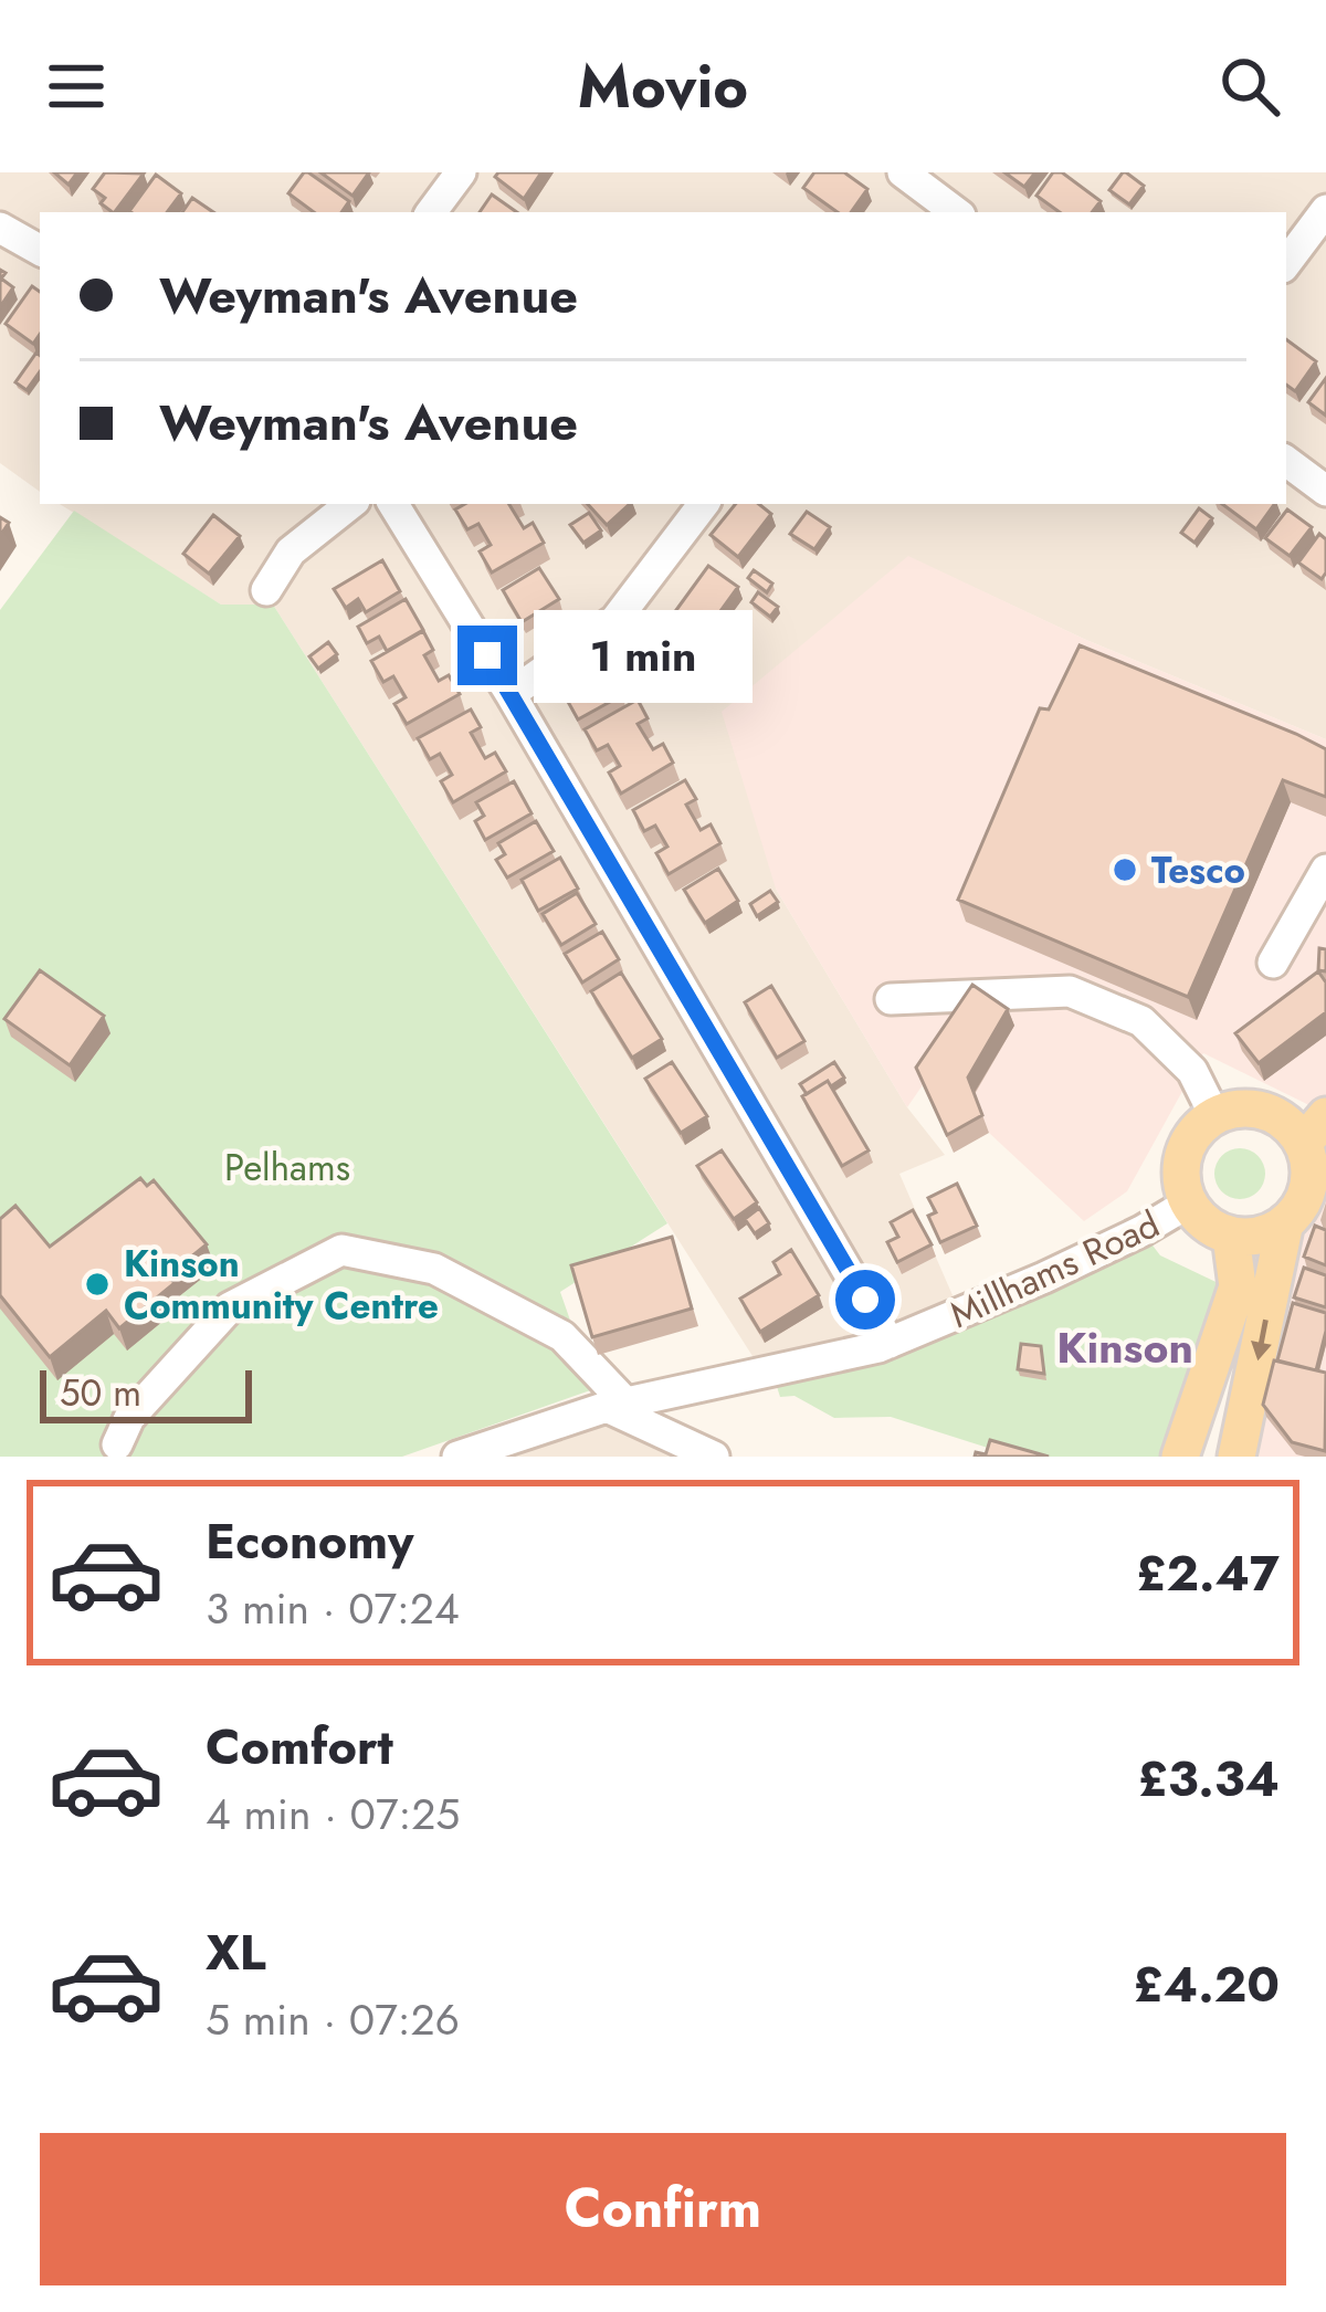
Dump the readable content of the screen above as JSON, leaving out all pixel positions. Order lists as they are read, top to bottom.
{
  "streets": {
    "street": ["Millhams Road"]
  },
  "districts": ["Kinson"],
  "parks": ["Pelhams"],
  "places": ["Tesco", "Kinson Community Centre"],
  "scale_bar": "50 m",
  "page": {
    "header": "Movio",
    "banner": ["Weyman's Avenue", "Weyman's Avenue"],
    "bubble": "1 min",
    "scale": "50 m",
    "list": [
      {
        "name": "Economy",
        "note": "3 min · 07:24",
        "value": "£2.47"
      },
      {
        "name": "Comfort",
        "note": "4 min · 07:25",
        "value": "£3.34"
      },
      {
        "name": "XL",
        "note": "5 min · 07:26",
        "value": "£4.20"
      }
    ],
    "buttons": "Confirm"
  }
}
